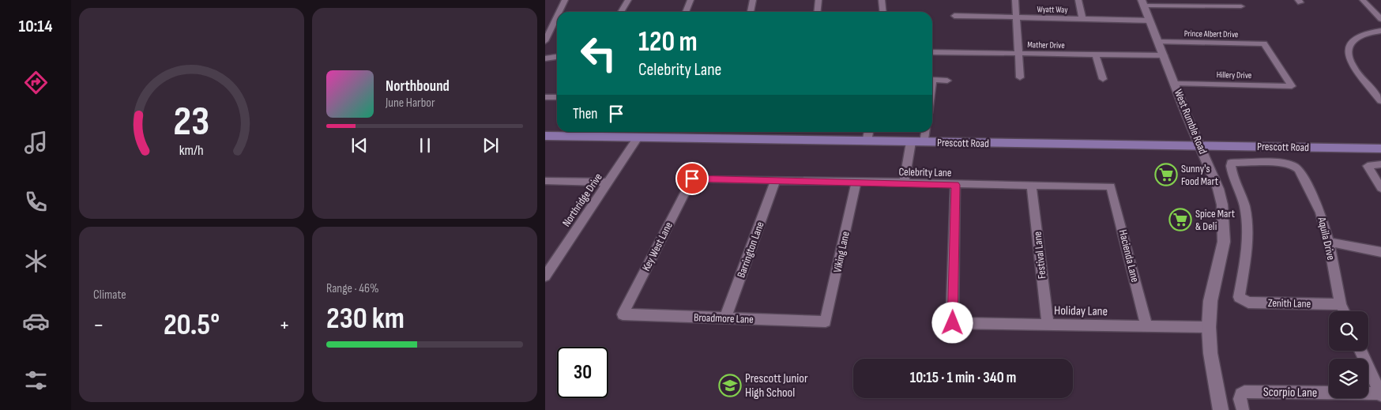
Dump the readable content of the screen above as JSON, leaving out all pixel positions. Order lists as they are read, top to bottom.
{
  "streets": {
    "main road": ["Prescott Road"],
    "street": [
      "Wyatt Way",
      "Prince Albert Drive",
      "Mather Drive",
      "Hillery Drive",
      "West Rumble Road",
      "Celebrity Lane",
      "Northridge Drive",
      "Aquila Drive",
      "Key West Lane",
      "Barrington Lane",
      "Viking Lane",
      "Festival Lane",
      "Hacienda Lane",
      "Zenith Lane",
      "Holiday Lane",
      "Broadmore Lane",
      "Scorpio Lane"
    ]
  },
  "crossings": [
    ["Wyatt Way", "West Rumble Road"],
    ["Prince Albert Drive", "Hillery Drive"],
    ["Prince Albert Drive", "West Rumble Road"],
    ["Mather Drive", "West Rumble Road"],
    ["Hillery Drive", "West Rumble Road"],
    ["West Rumble Road", "Prescott Road"],
    ["West Rumble Road", "Holiday Lane"],
    ["Prescott Road", "Northridge Drive"],
    ["Celebrity Lane", "Key West Lane"],
    ["Celebrity Lane", "Barrington Lane"],
    ["Celebrity Lane", "Viking Lane"],
    ["Celebrity Lane", "Festival Lane"],
    ["Celebrity Lane", "Hacienda Lane"],
    ["Celebrity Lane", "Holiday Lane"],
    ["Aquila Drive", "Zenith Lane"],
    ["Key West Lane", "Broadmore Lane"],
    ["Barrington Lane", "Broadmore Lane"],
    ["Viking Lane", "Broadmore Lane"],
    ["Festival Lane", "Holiday Lane"],
    ["Hacienda Lane", "Holiday Lane"]
  ],
  "places": {
    "supermarket": ["Sunny's Food Mart", "Spice Mart & Deli"],
    "school or university": ["Prescott Junior High School"]
  },
  "page": {
    "tabs": "10:14",
    "turn": ["120 m", "Celebrity Lane"],
    "song": ["Northbound", "June Harbor"],
    "then": "Then",
    "tile": [
      "Climate",
      ["Range · 46%", "230 km"]
    ],
    "heat": ["−", "20.5°", "+"],
    "limit": "30",
    "trip": "10:15 · 1 min · 340 m",
    "gauge": ["23", "km/h"]
  }
}
